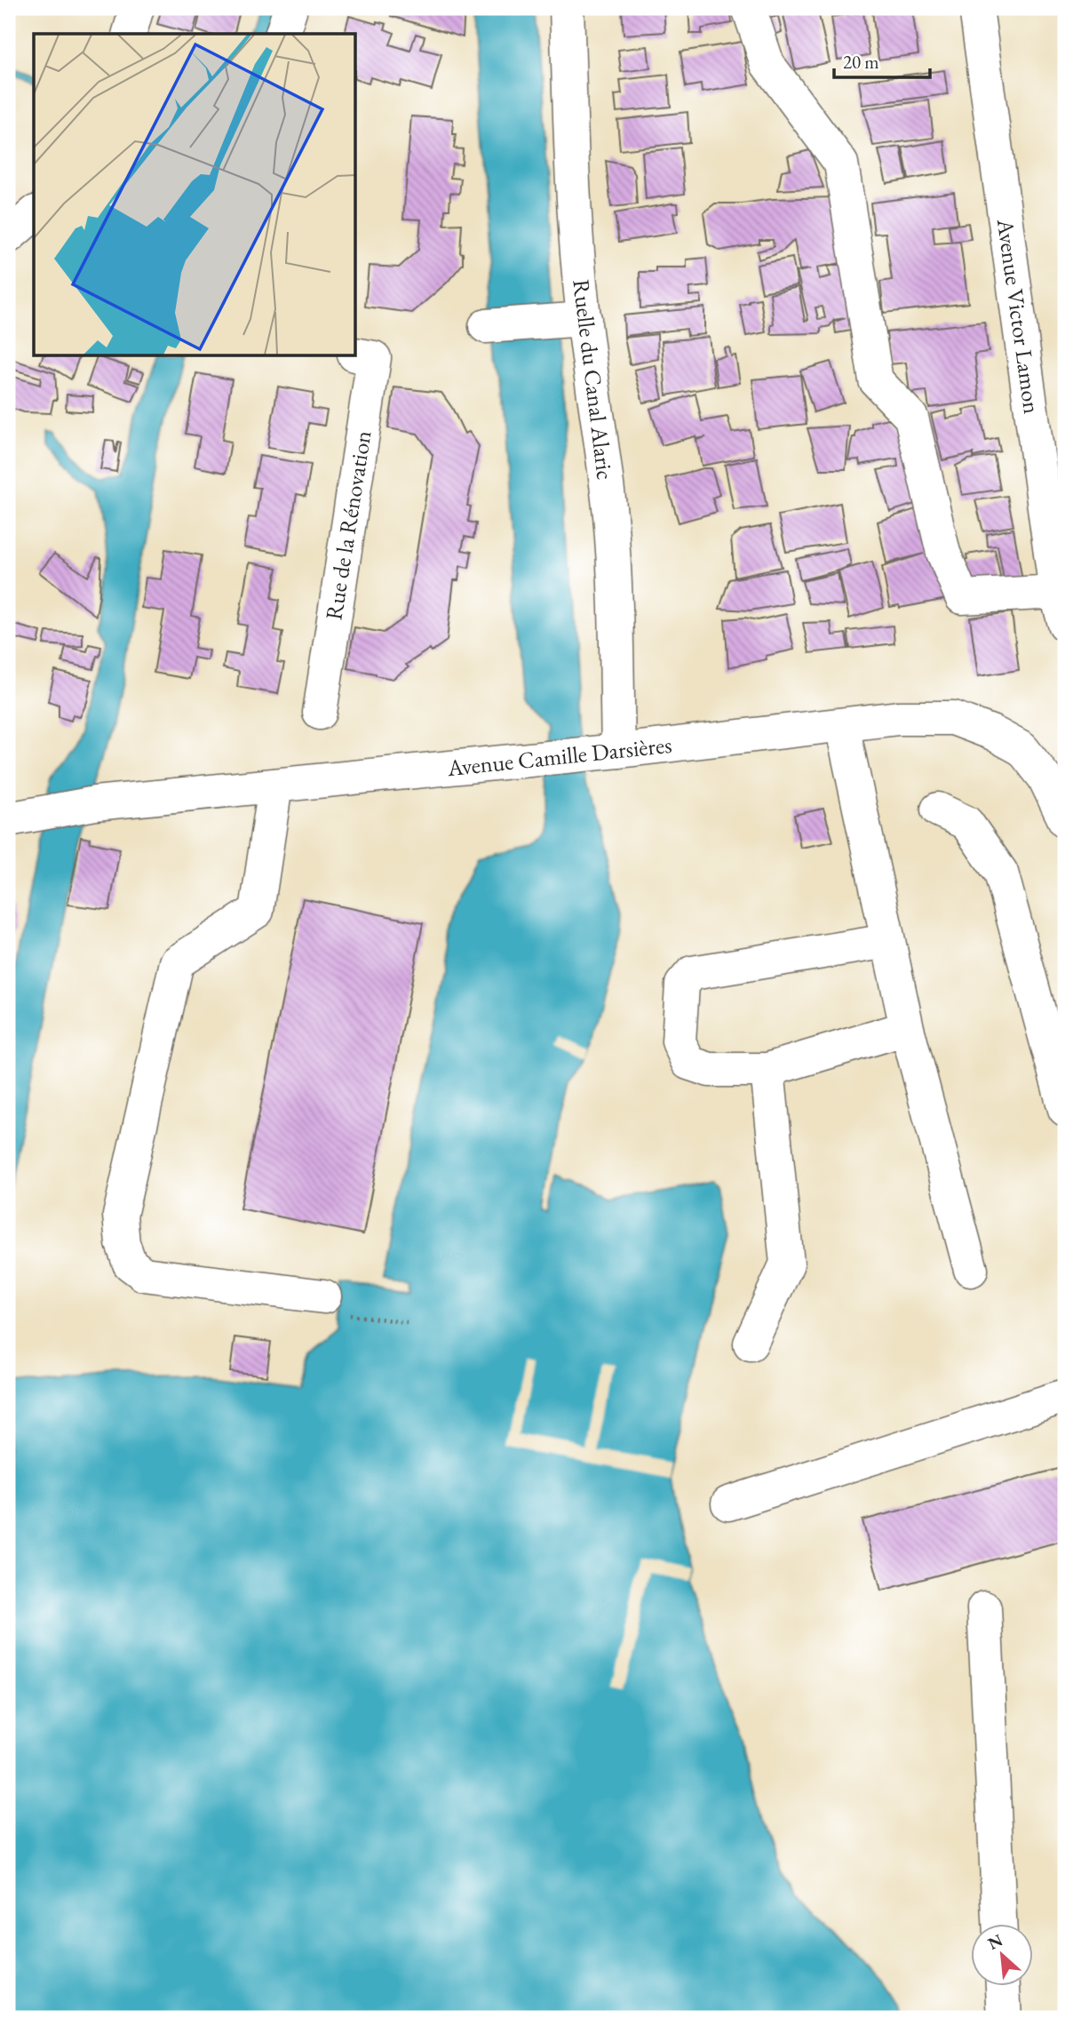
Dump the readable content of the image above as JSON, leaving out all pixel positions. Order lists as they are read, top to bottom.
{
  "streets": {
    "street": [
      "Avenue Victor Lamon",
      "Ruelle du Canal Alaric",
      "Rue de la Rénovation",
      "Avenue Camille Darsières"
    ]
  },
  "crossings": [
    ["Ruelle du Canal Alaric", "Avenue Camille Darsières"]
  ],
  "scale_bar": "20 m",
  "north": "top left"
}
